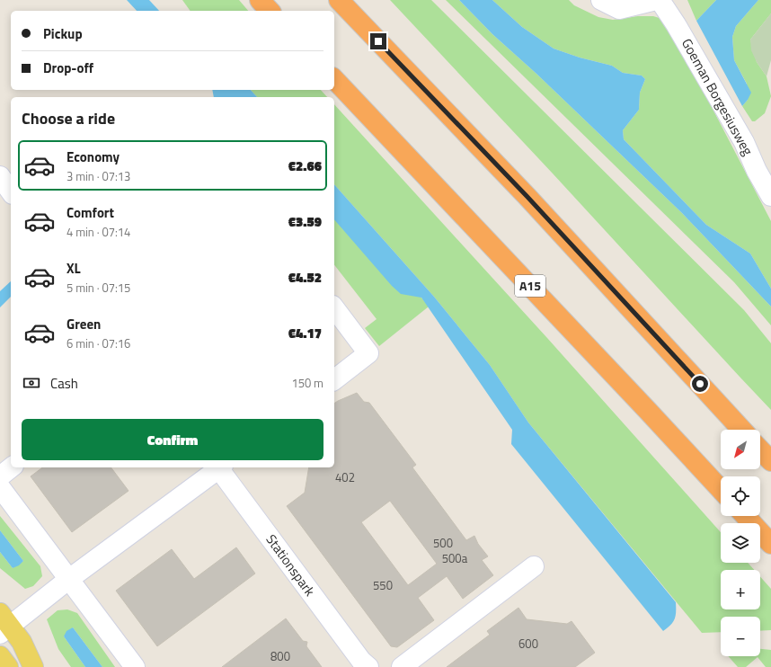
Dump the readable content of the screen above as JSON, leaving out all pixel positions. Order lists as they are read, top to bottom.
{
  "streets": {
    "highway": ["A15"],
    "street": ["Goeman Borgesiusweg", "Stationspark"]
  },
  "house_numbers": [
    "402",
    "500",
    "500a",
    "550",
    "600",
    "800"
  ],
  "north": "bottom left",
  "page": {
    "banner": ["Pickup", "Drop-off"],
    "heading": "Choose a ride",
    "list": [
      {
        "name": "Economy",
        "note": "3 min · 07:13",
        "value": "€2.66"
      },
      {
        "name": "Comfort",
        "note": "4 min · 07:14",
        "value": "€3.59"
      },
      {
        "name": "XL",
        "note": "5 min · 07:15",
        "value": "€4.52"
      },
      {
        "name": "Green",
        "note": "6 min · 07:16",
        "value": "€4.17"
      }
    ],
    "pay": ["Cash", "150 m"],
    "buttons": "Confirm",
    "map_buttons": ["+", "−"]
  }
}
